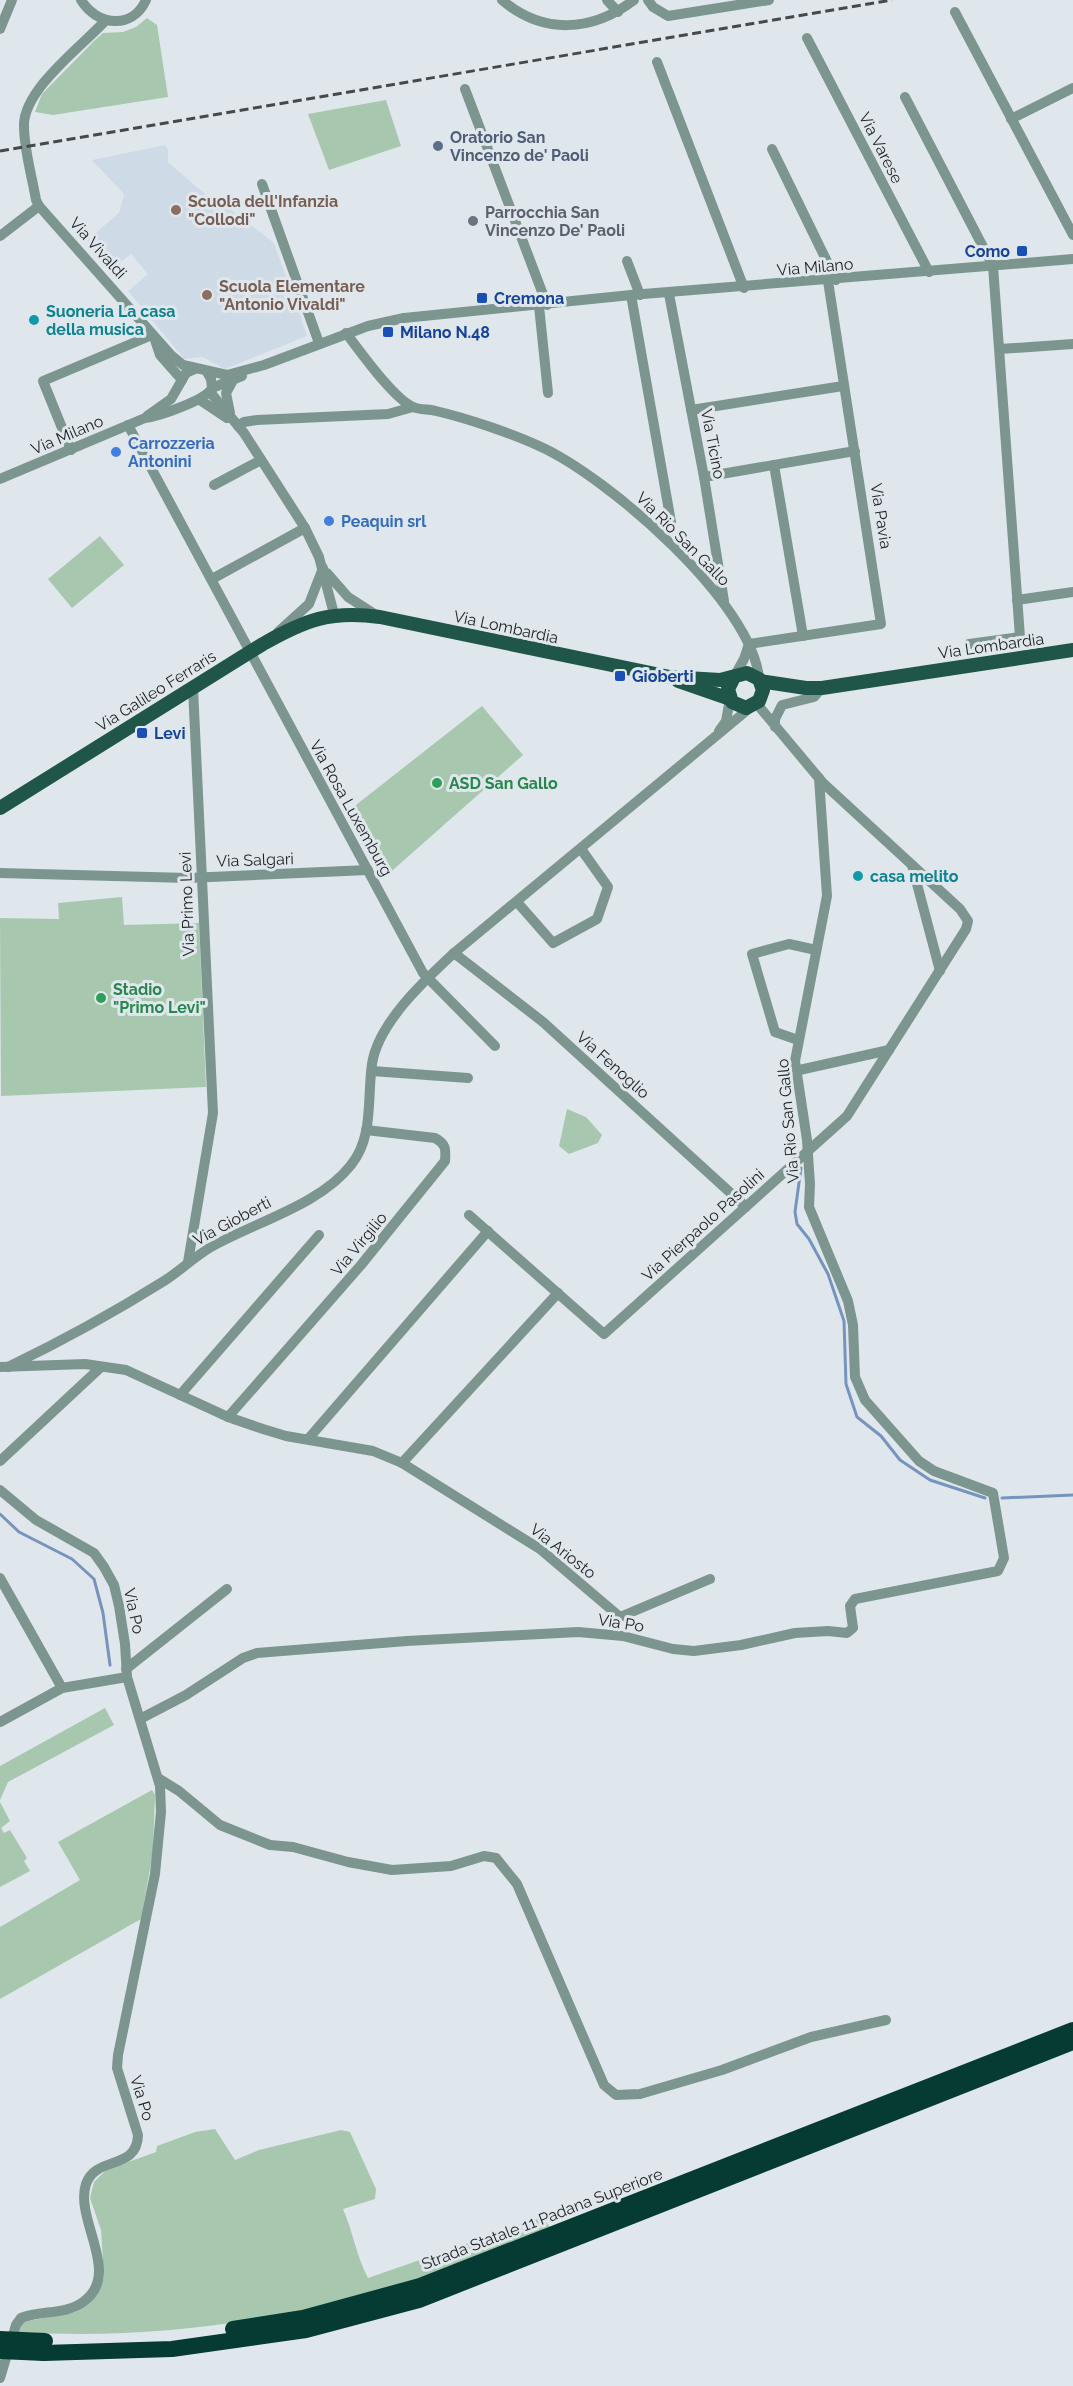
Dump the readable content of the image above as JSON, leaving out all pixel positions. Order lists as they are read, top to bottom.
{
  "streets": {
    "highway": ["Strada Statale 11 Padana Superiore"],
    "main road": ["Via Lombardia", "Via Galileo Ferraris"],
    "street": [
      "Via Varese",
      "Via Vivaldi",
      "Via Milano",
      "Via Ticino",
      "Via Pavia",
      "Via Rio San Gallo",
      "Via Rosa Luxemburg",
      "Via Salgari",
      "Via Primo Levi",
      "Via Fenoglio",
      "Via Gioberti",
      "Via Pierpaolo Pasolini",
      "Via Virgilio",
      "Via Ariosto",
      "Via Po"
    ]
  },
  "crossings": [
    ["Via Varese", "Via Milano"],
    ["Via Vivaldi", "Via Milano"],
    ["Via Milano", "Via Ticino"],
    ["Via Milano", "Via Pavia"],
    ["Via Milano", "Via Rosa Luxemburg"],
    ["Via Ticino", "Via Rio San Gallo"],
    ["Via Pavia", "Via Rio San Gallo"],
    ["Via Rio San Gallo", "Via Lombardia"],
    ["Via Rio San Gallo", "Via Gioberti"],
    ["Via Rio San Gallo", "Via Pierpaolo Pasolini"],
    ["Via Rio San Gallo", "Via Po"],
    ["Via Lombardia", "Via Galileo Ferraris"],
    ["Via Lombardia", "Via Gioberti"],
    ["Via Galileo Ferraris", "Via Rosa Luxemburg"],
    ["Via Galileo Ferraris", "Via Primo Levi"],
    ["Via Rosa Luxemburg", "Via Salgari"],
    ["Via Rosa Luxemburg", "Via Gioberti"],
    ["Via Salgari", "Via Primo Levi"],
    ["Via Primo Levi", "Via Gioberti"],
    ["Via Fenoglio", "Via Gioberti"],
    ["Via Fenoglio", "Via Pierpaolo Pasolini"],
    ["Via Gioberti", "Via Virgilio"]
  ],
  "places": {
    "other": [
      "Oratorio San Vincenzo de' Paoli",
      "Scuola dell'Infanzia \"Collodi\"",
      "Parrocchia San Vincenzo De' Paoli",
      "Scuola Elementare \"Antonio Vivaldi\"",
      "Suoneria La casa della musica",
      "Carrozzeria Antonini",
      "Peaquin srl",
      "ASD San Gallo",
      "casa melito",
      "Stadio \"Primo Levi\""
    ],
    "transit": [
      "Como",
      "Cremona",
      "Milano N.48",
      "Gioberti",
      "Levi"
    ]
  }
}
